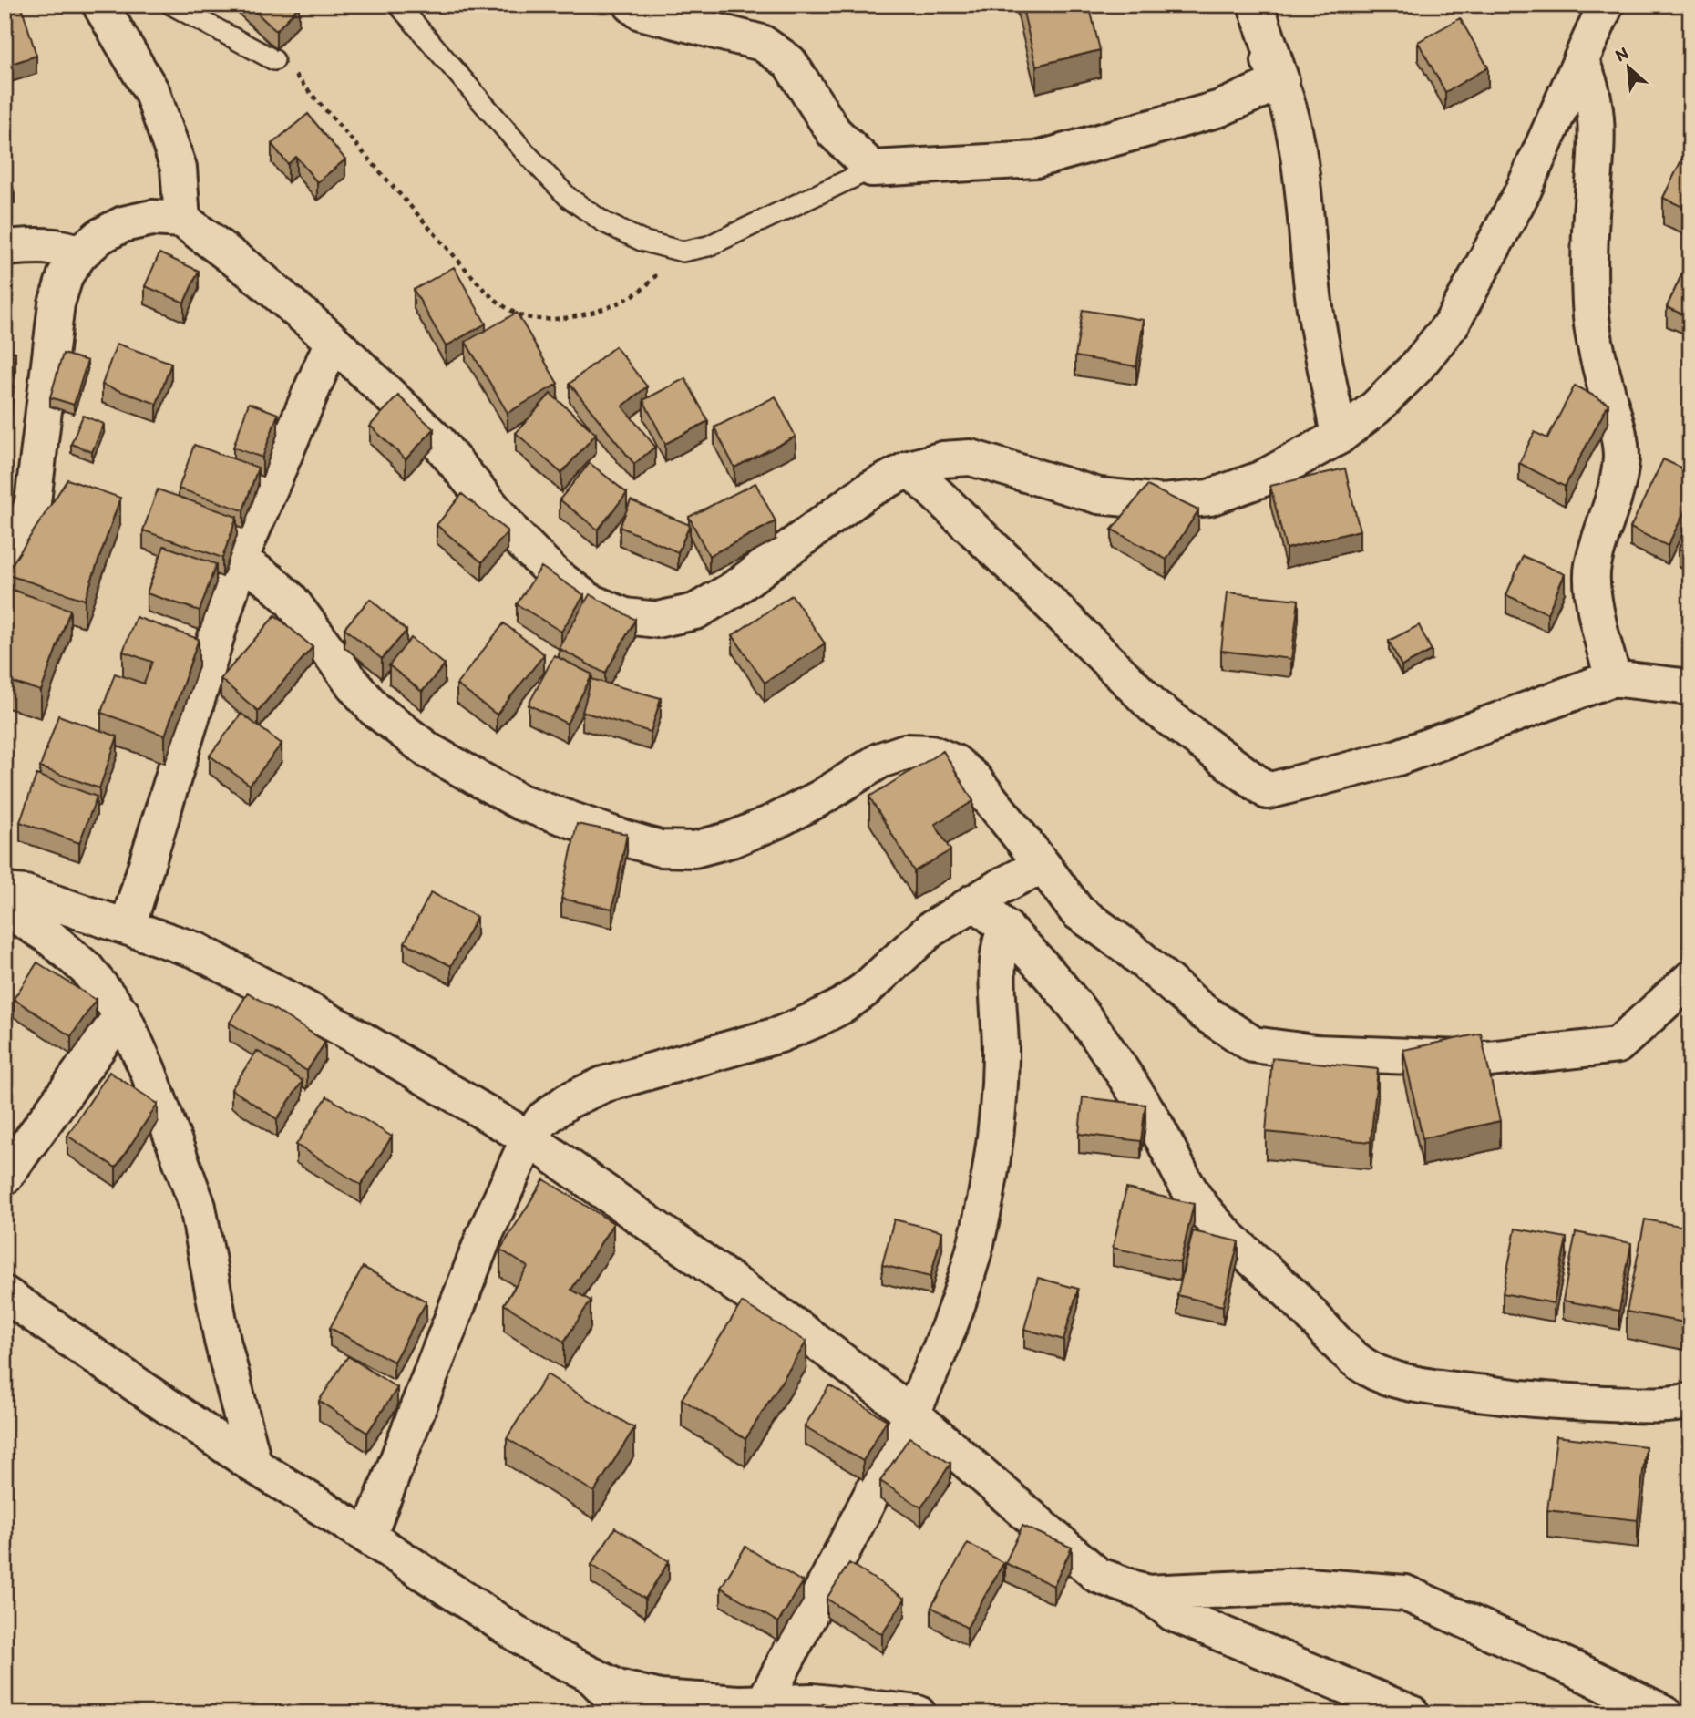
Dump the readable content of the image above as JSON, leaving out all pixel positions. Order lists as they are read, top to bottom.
{
  "north": "top left"
}
